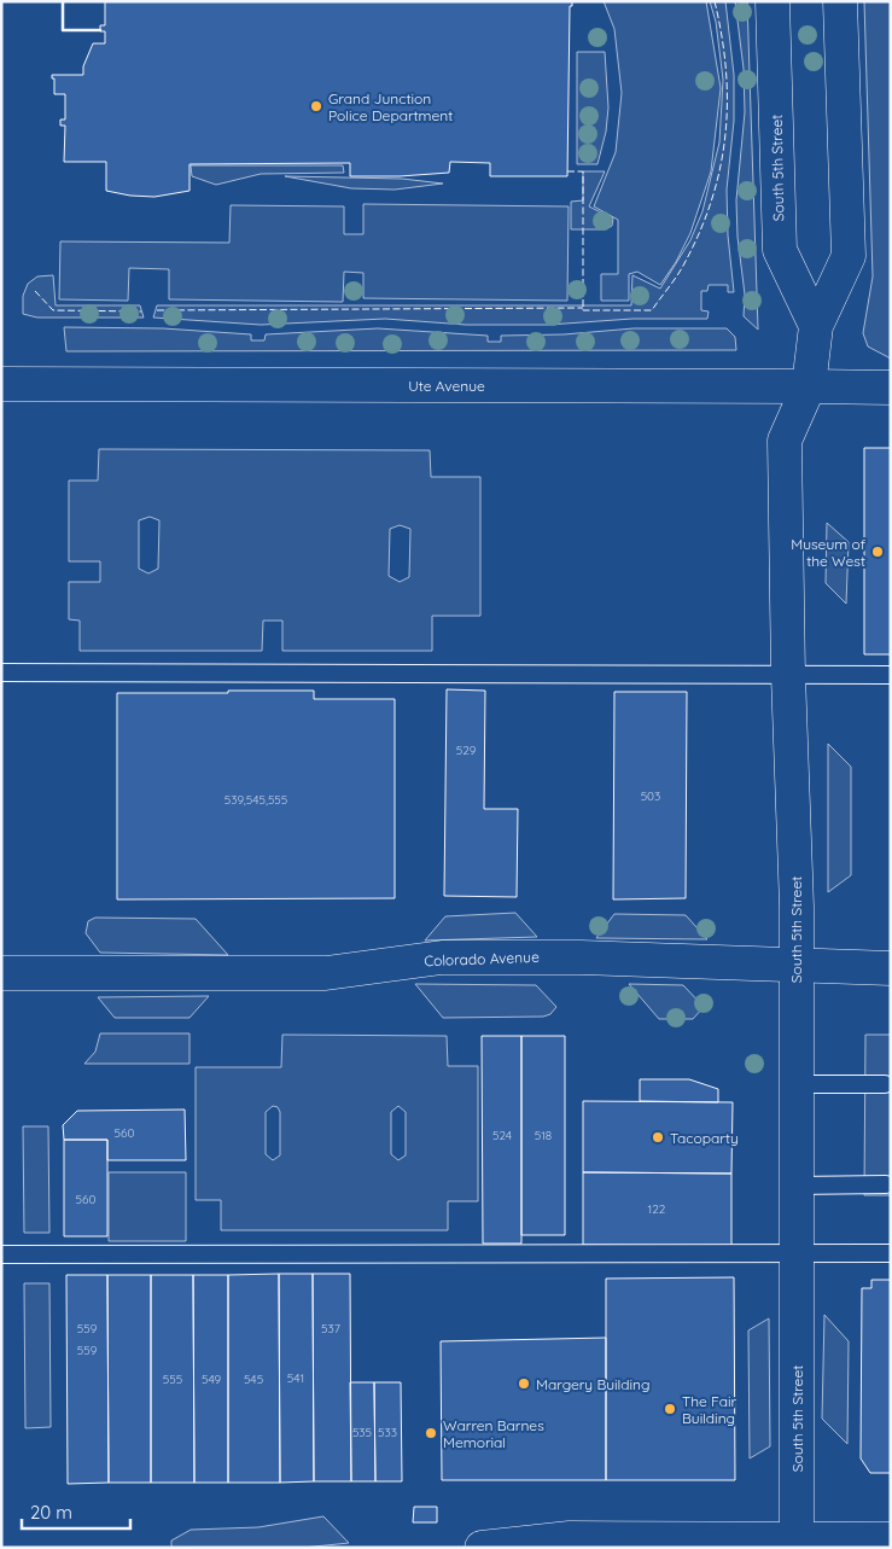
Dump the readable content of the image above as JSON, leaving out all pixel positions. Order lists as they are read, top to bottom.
{
  "streets": {
    "main road": ["South 5th Street", "Ute Avenue", "Colorado Avenue"]
  },
  "crossings": [
    ["South 5th Street", "Ute Avenue"],
    ["South 5th Street", "Colorado Avenue"]
  ],
  "places": [
    "Grand Junction Police Department",
    "Museum of the West",
    "Tacoparty",
    "Margery Building",
    "The Fair Building",
    "Warren Barnes Memorial"
  ],
  "house_numbers": [
    "529",
    "503",
    "539,545,555",
    "560",
    "524",
    "518",
    "560",
    "122",
    "559",
    "537",
    "559",
    "541",
    "555",
    "549",
    "545",
    "535",
    "533"
  ],
  "scale_bar": "20 m"
}
